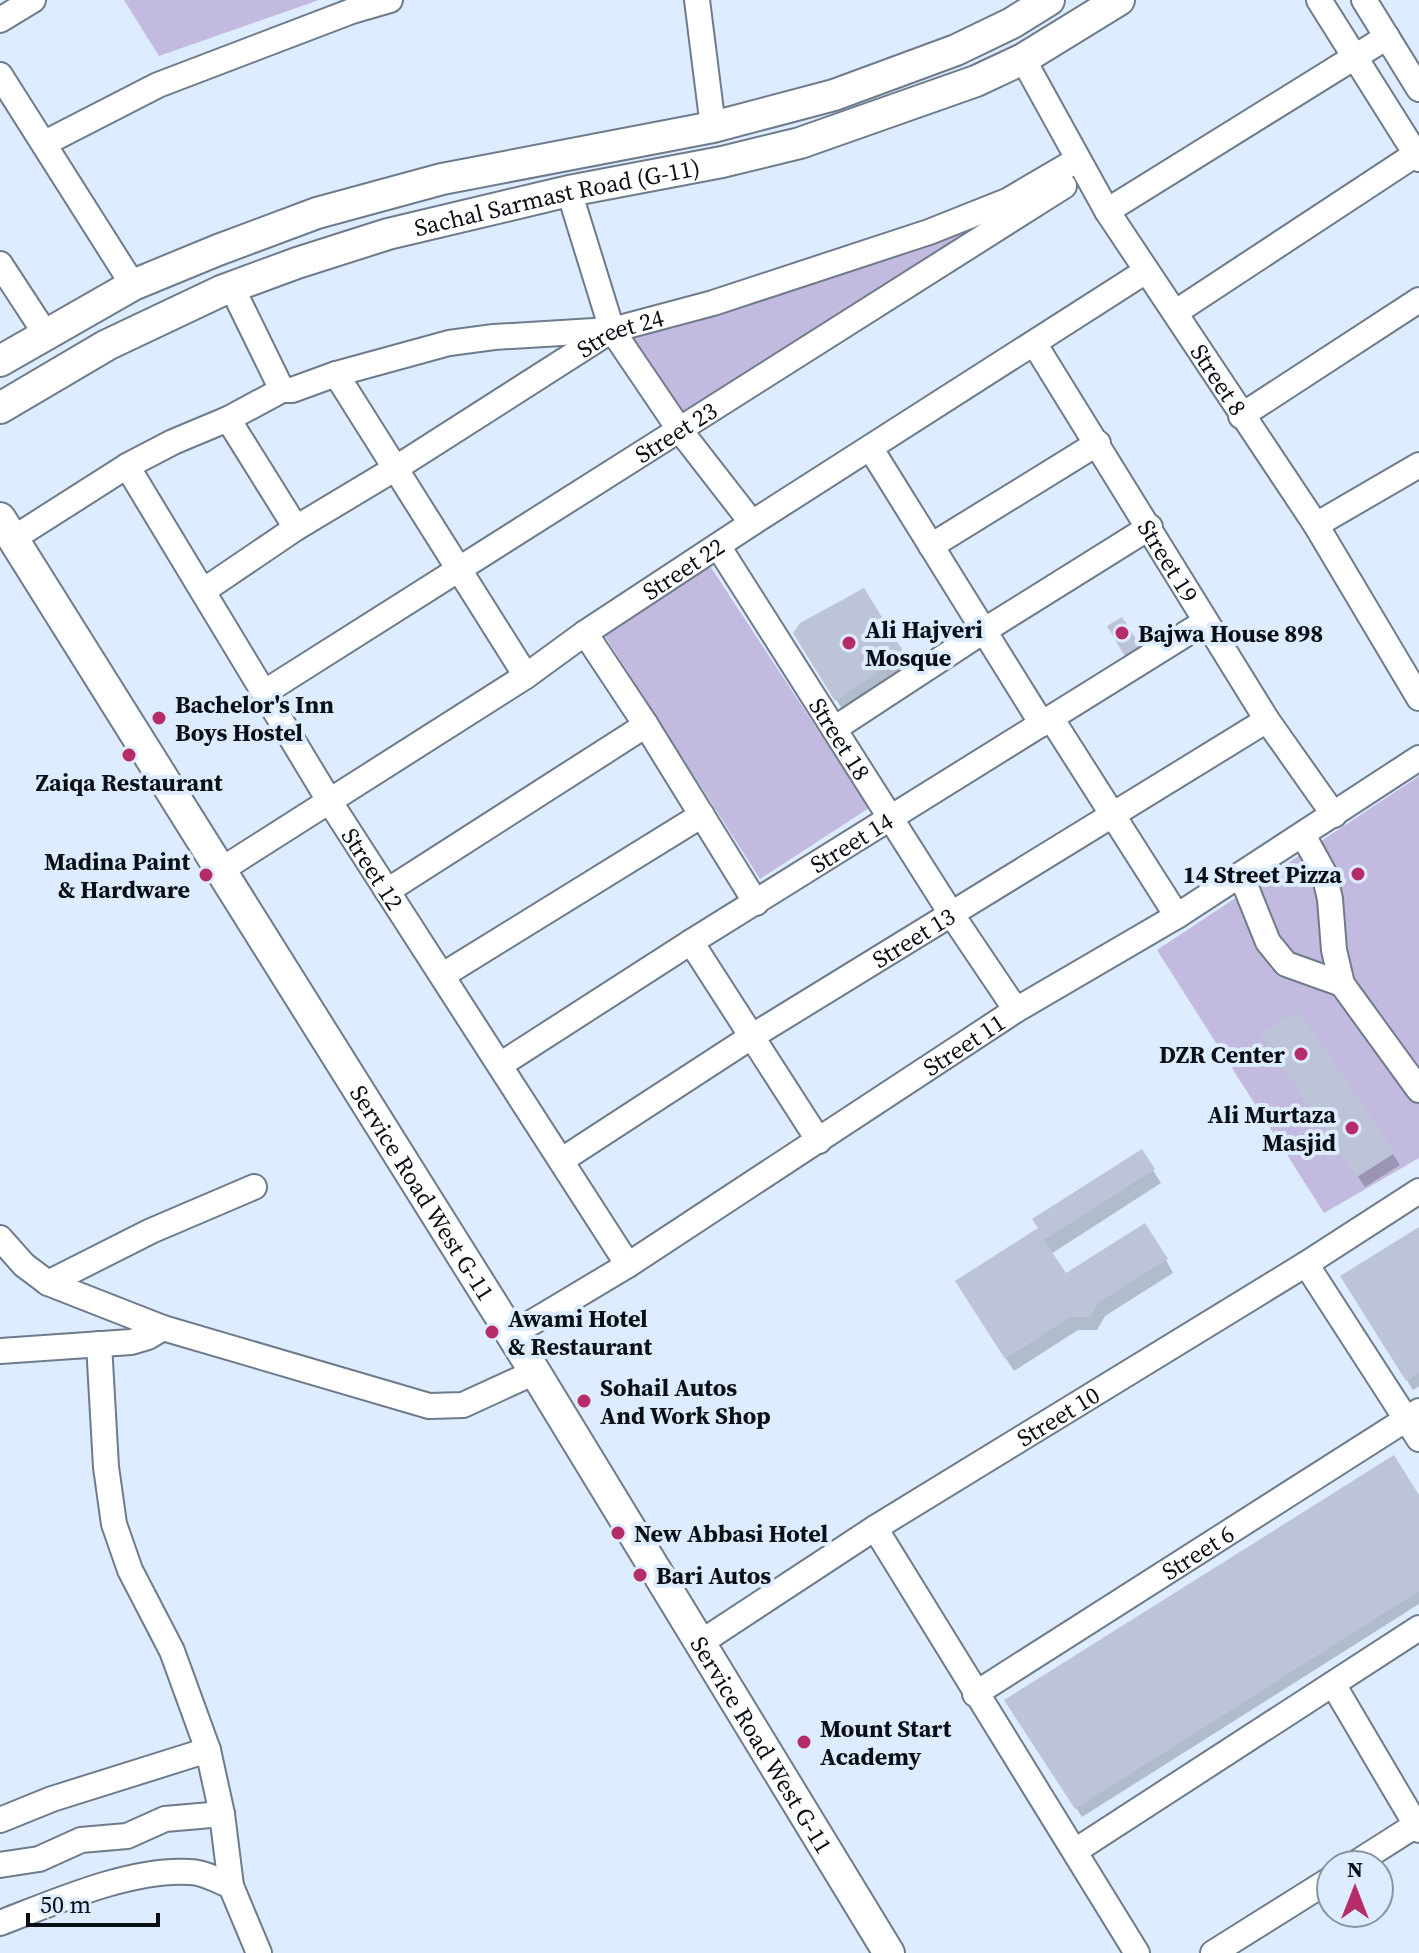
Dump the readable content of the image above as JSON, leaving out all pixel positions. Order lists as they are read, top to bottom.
{
  "streets": {
    "main road": ["Sachal Sarmast Road (G-11)", "Service Road West G-11"],
    "street": [
      "Street 24",
      "Street 8",
      "Street 23",
      "Street 19",
      "Street 22",
      "Street 18",
      "Street 14",
      "Street 12",
      "Street 13",
      "Street 11",
      "Street 10",
      "Street 6"
    ]
  },
  "crossings": [
    ["Sachal Sarmast Road (G-11)", "Street 8"],
    ["Street 24", "Street 8"],
    ["Street 24", "Street 23"],
    ["Street 24", "Street 12"],
    ["Street 8", "Street 23"],
    ["Street 8", "Street 22"],
    ["Street 23", "Street 12"],
    ["Street 19", "Street 22"],
    ["Street 19", "Street 14"],
    ["Street 19", "Street 13"],
    ["Street 19", "Street 11"],
    ["Street 22", "Street 18"],
    ["Street 22", "Street 12"],
    ["Street 22", "Service Road West G-11"],
    ["Street 18", "Street 14"],
    ["Street 18", "Street 13"],
    ["Street 18", "Street 11"],
    ["Street 14", "Street 12"],
    ["Street 12", "Street 13"],
    ["Street 12", "Street 11"],
    ["Street 11", "Service Road West G-11"],
    ["Service Road West G-11", "Street 10"]
  ],
  "places": [
    "Bajwa House 898",
    "Ali Hajveri Mosque",
    "Bachelor's Inn Boys Hostel",
    "Zaiqa Restaurant",
    "14 Street Pizza",
    "Madina Paint & Hardware",
    "DZR Center",
    "Ali Murtaza Masjid",
    "Awami Hotel & Restaurant",
    "Sohail Autos And Work Shop",
    "New Abbasi Hotel",
    "Bari Autos",
    "Mount Start Academy"
  ],
  "scale_bar": "50 m",
  "north": "top"
}
